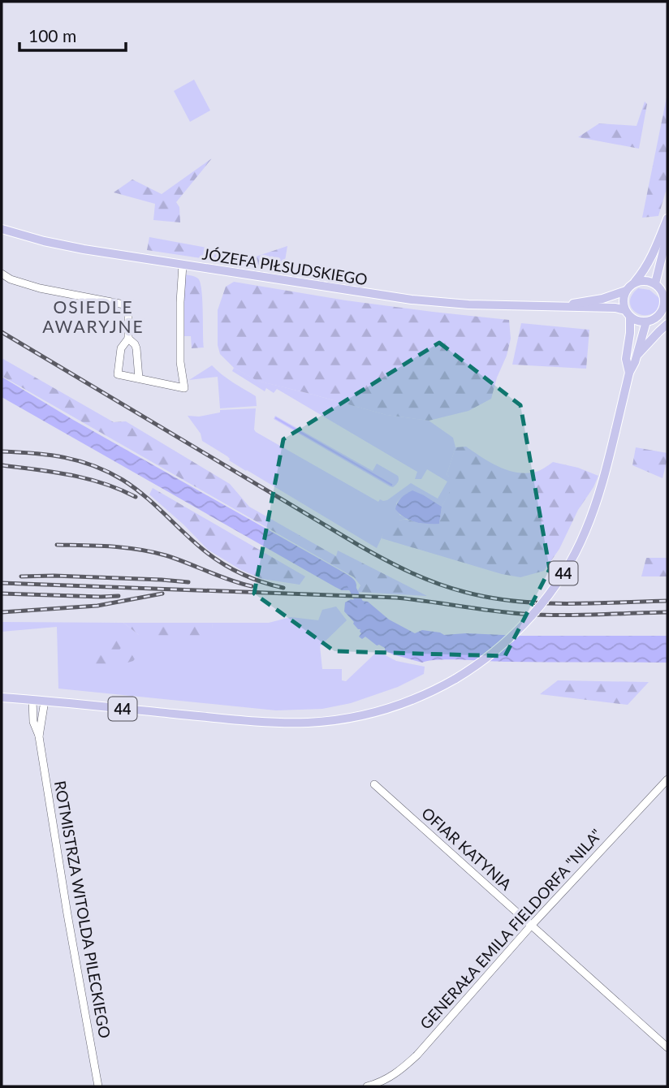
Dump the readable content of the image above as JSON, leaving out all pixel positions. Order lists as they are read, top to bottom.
{
  "streets": {
    "main road": ["JÓZEFA PIŁSUDSKIEGO", "44"],
    "street": ["OFIAR KATYNIA", "ROTMISTRZA WITOLDA PILECKIEGO", "GENERAŁA EMILA FIELDORFA \"NILA\""]
  },
  "crossings": [
    ["JÓZEFA PIŁSUDSKIEGO", "44"],
    ["44", "ROTMISTRZA WITOLDA PILECKIEGO"],
    ["OFIAR KATYNIA", "GENERAŁA EMILA FIELDORFA \"NILA\""]
  ],
  "districts": ["OSIEDLE AWARYJNE"],
  "scale_bar": "100 m"
}
